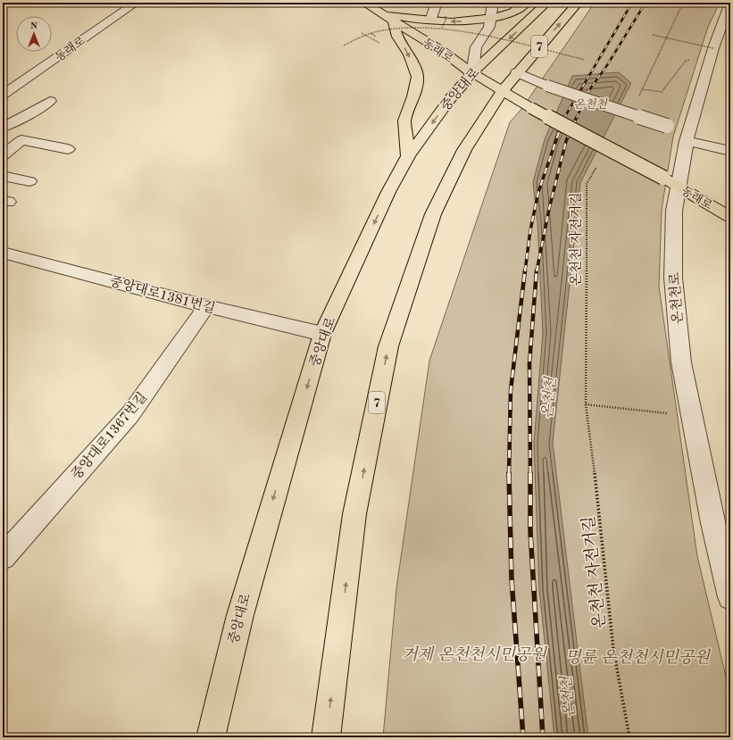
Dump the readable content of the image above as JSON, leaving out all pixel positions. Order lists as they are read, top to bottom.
{
  "streets": {
    "main road": ["7", "동래로", "중앙대로"],
    "street": ["중앙대로1381번길", "온천천로", "중앙대로1367번길"],
    "path": ["온천천 자전거길"]
  },
  "crossings": [
    ["7", "동래로"],
    ["동래로", "중앙대로"],
    ["동래로", "온천천로"],
    ["중앙대로", "중앙대로1381번길"],
    ["중앙대로1381번길", "중앙대로1367번길"]
  ],
  "water": ["온천천"],
  "parks": ["거제 온천천시민공원", "명륜 온천천시민공원"],
  "north": "top"
}
